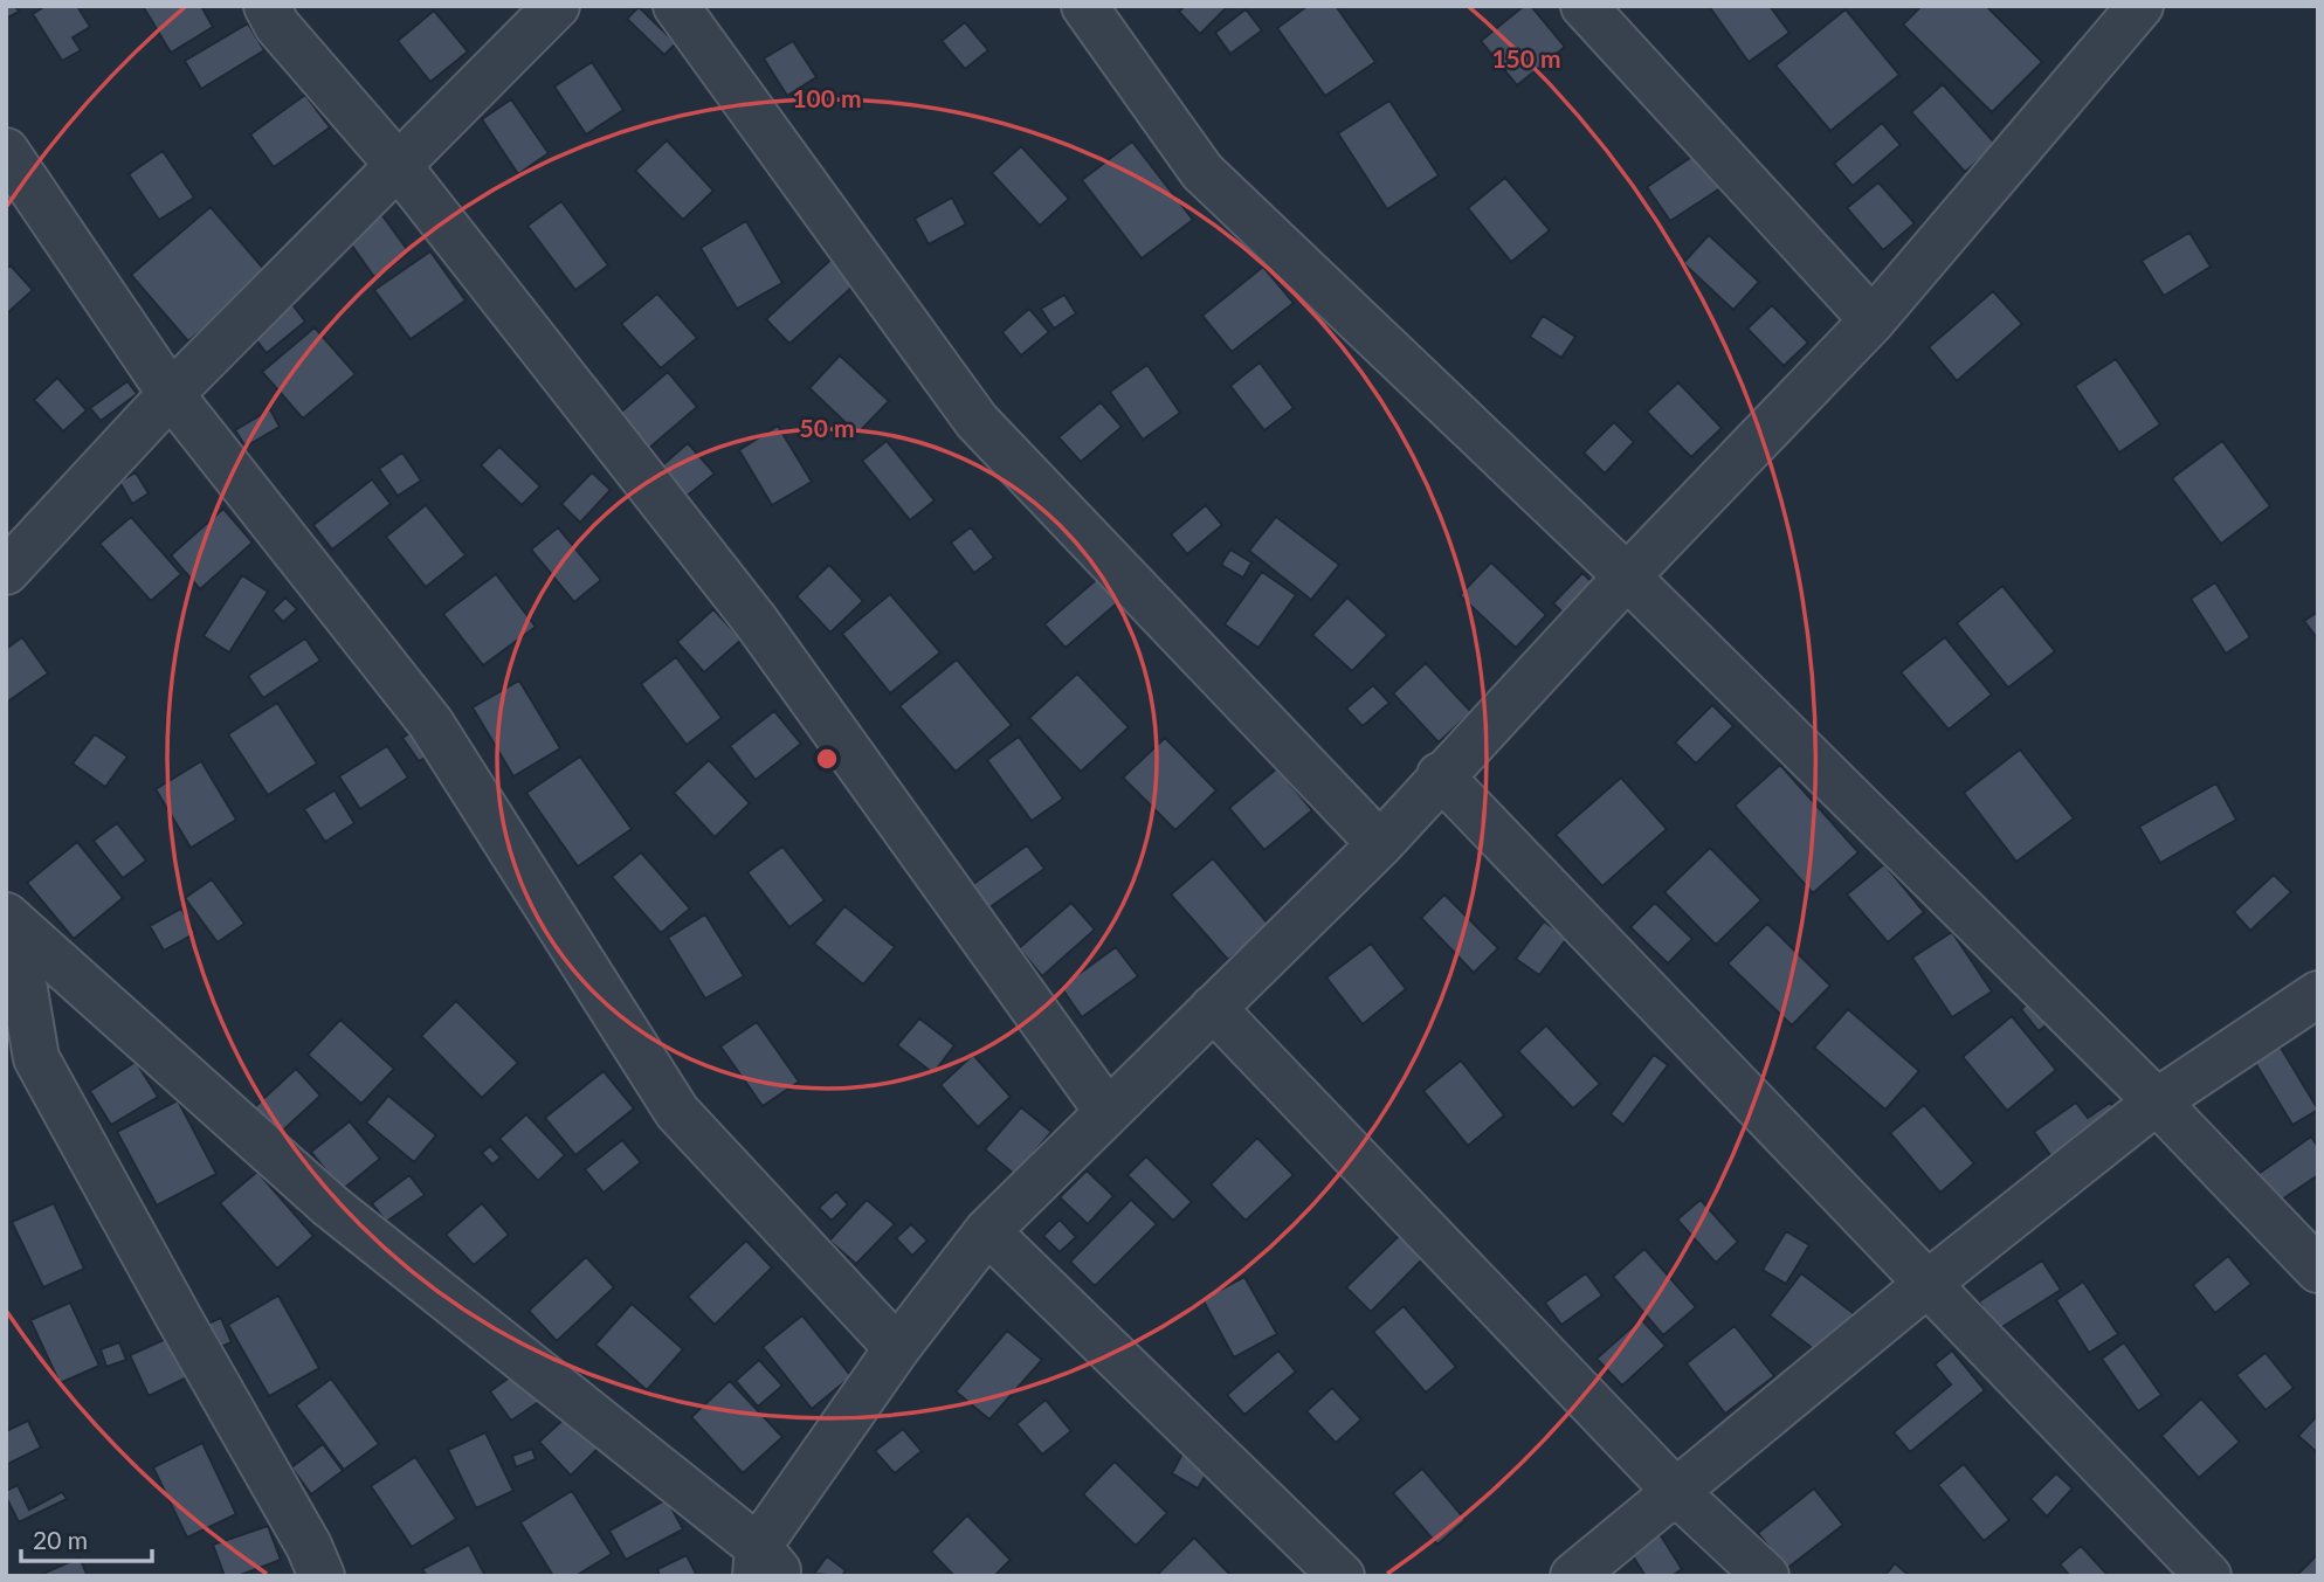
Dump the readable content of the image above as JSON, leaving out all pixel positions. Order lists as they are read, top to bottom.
{
  "scale_bar": "20 m",
  "rings": ["150 m", "100 m", "50 m"]
}
